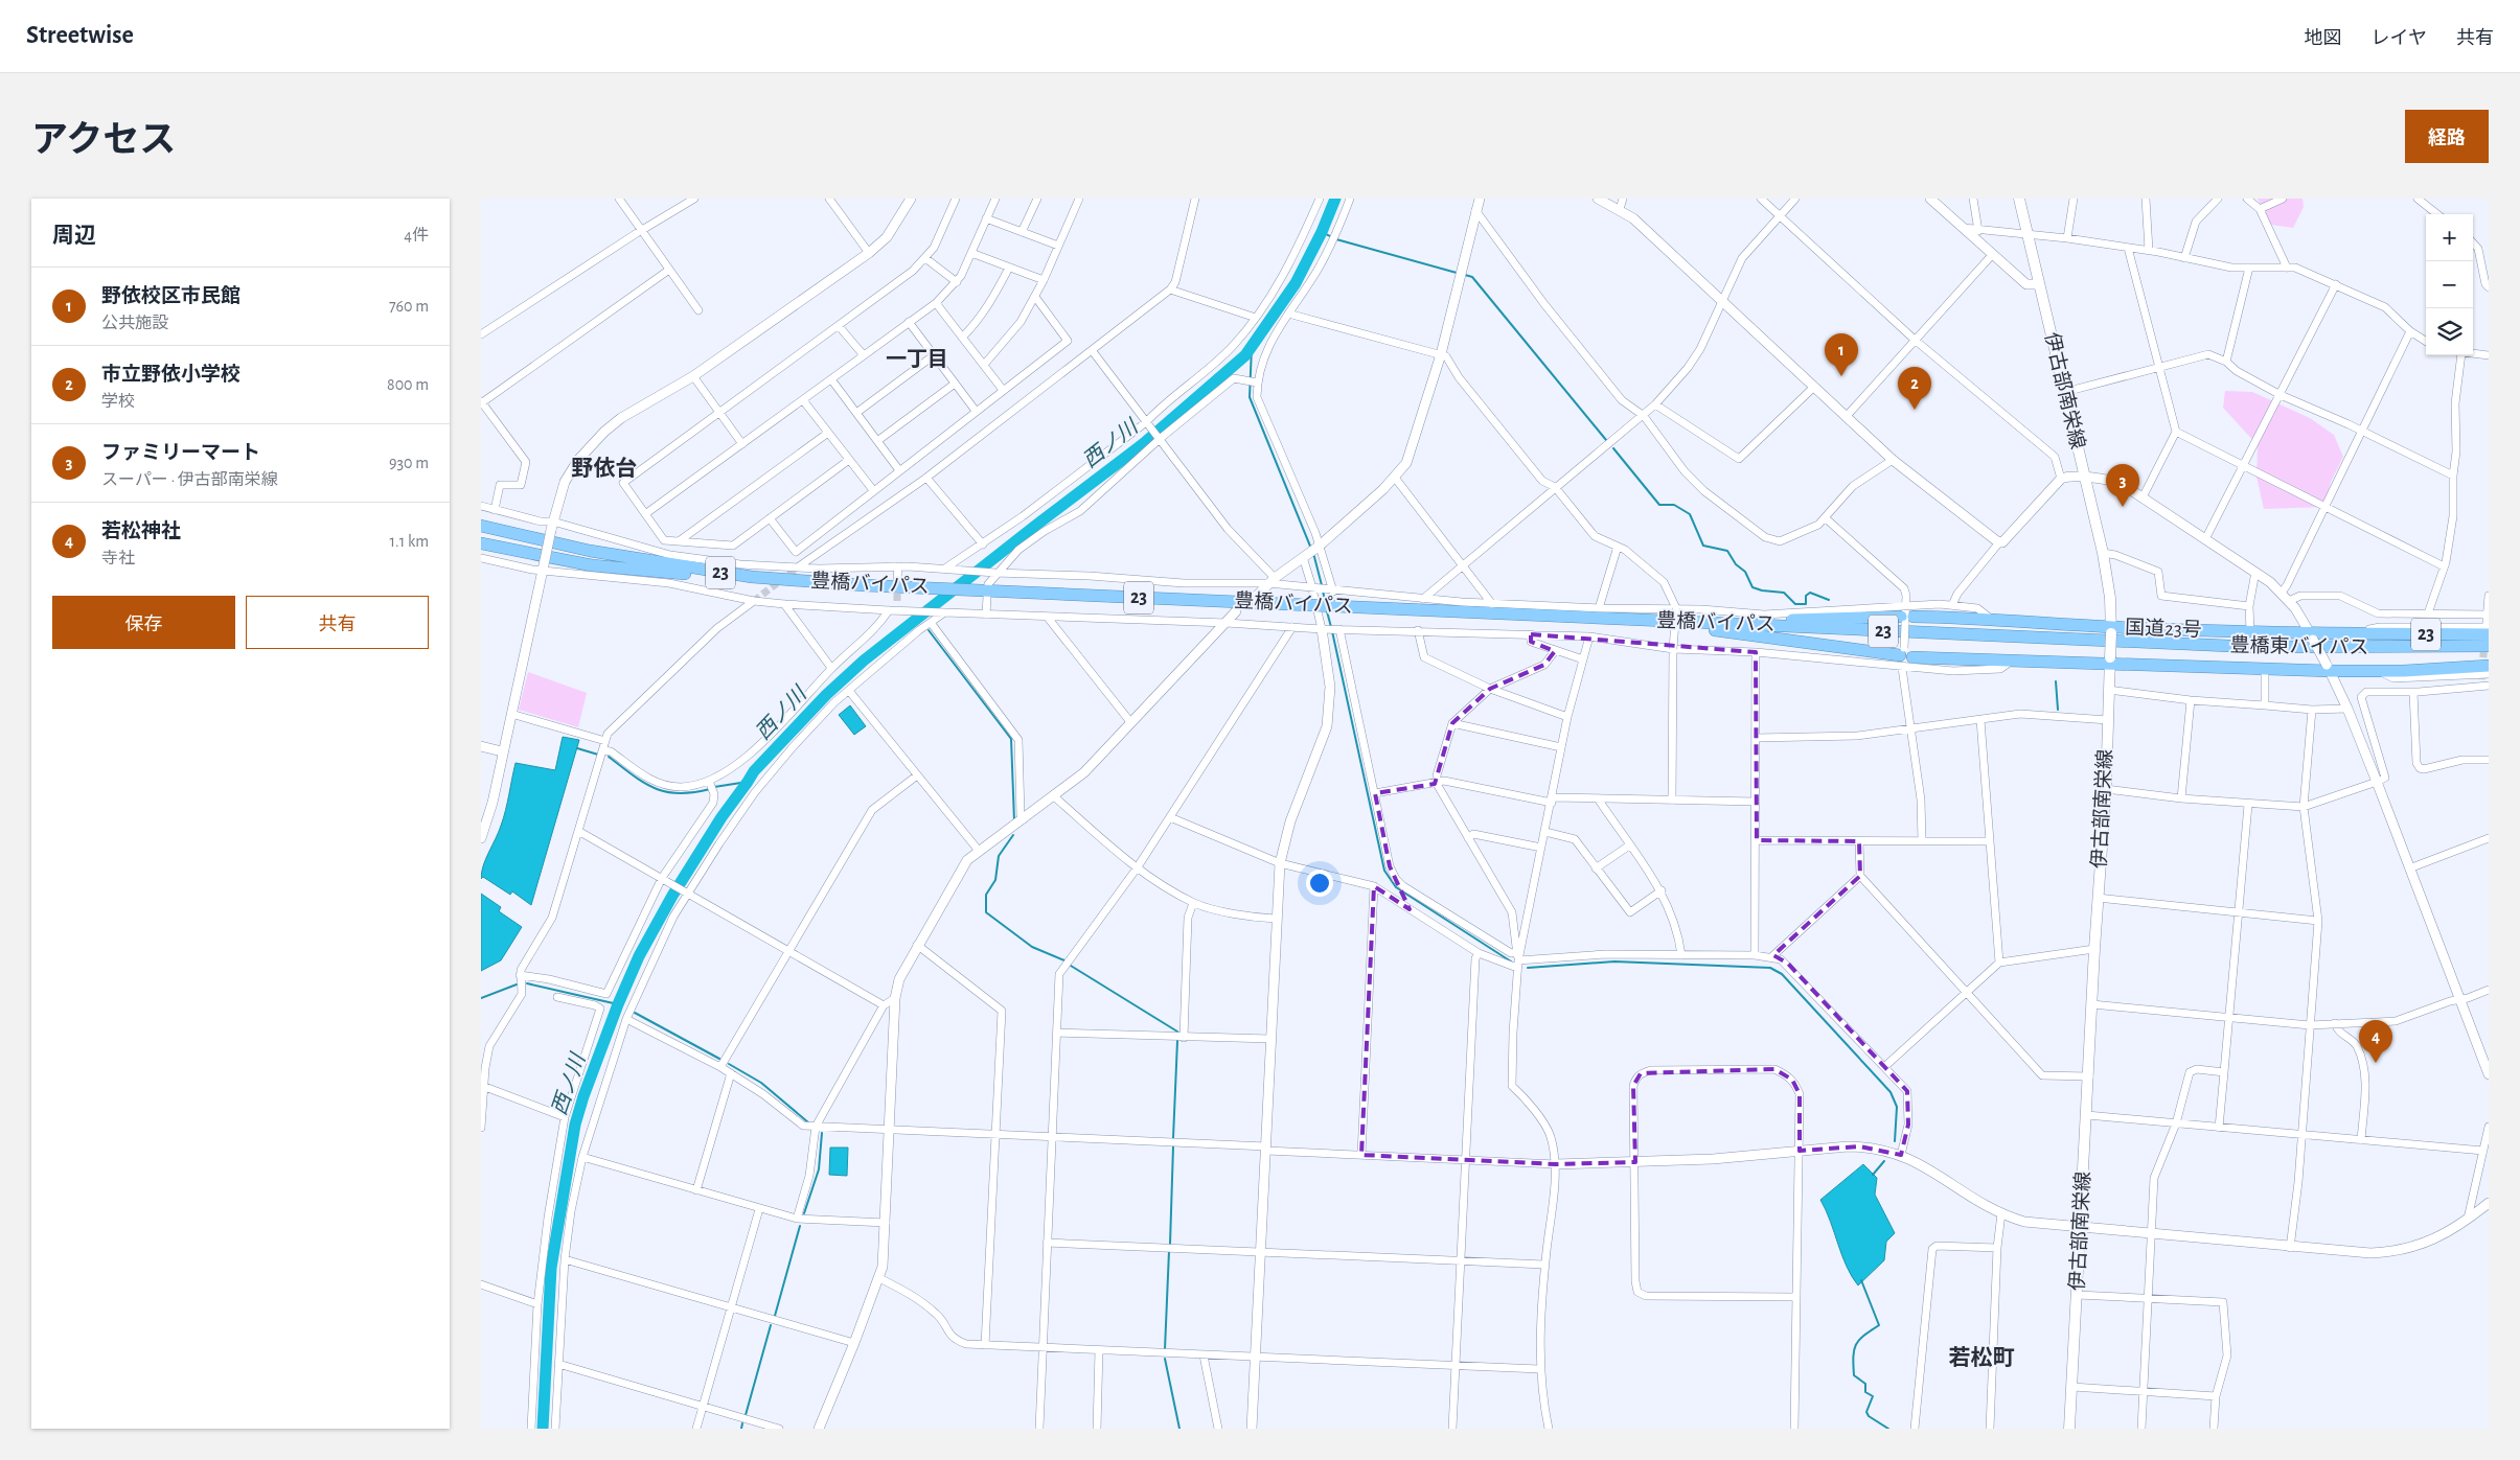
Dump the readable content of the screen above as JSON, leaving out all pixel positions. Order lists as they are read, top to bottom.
{
  "streets": {
    "highway": [
      "23",
      "豊橋バイパス",
      "国道23号",
      "豊橋東バイパス"
    ],
    "main road": ["伊古部南栄線"]
  },
  "crossings": [
    ["伊古部南栄線", "23"],
    ["伊古部南栄線", "豊橋バイパス"],
    ["伊古部南栄線", "国道23号"],
    ["伊古部南栄線", "豊橋東バイパス"],
    ["23", "豊橋バイパス"],
    ["23", "国道23号"],
    ["23", "豊橋東バイパス"],
    ["豊橋バイパス", "国道23号"],
    ["豊橋バイパス", "豊橋東バイパス"],
    ["国道23号", "豊橋東バイパス"]
  ],
  "districts": ["一丁目", "野依台", "若松町"],
  "water": ["西ノ川"],
  "page": {
    "header": "Streetwise",
    "nav": ["地図", "レイヤ", "共有"],
    "title": "アクセス",
    "buttons": [
      "経路",
      ["保存", "共有"]
    ],
    "heading": ["周辺", "4件"],
    "map_buttons": ["+", "−"],
    "list": [
      {
        "mark": "1",
        "name": "野依校区市民館",
        "note": "公共施設",
        "value": "760 m"
      },
      {
        "mark": "2",
        "name": "市立野依小学校",
        "note": "学校",
        "value": "800 m"
      },
      {
        "mark": "3",
        "name": "ファミリーマート",
        "note": "スーパー · 伊古部南栄線",
        "value": "930 m"
      },
      {
        "mark": "4",
        "name": "若松神社",
        "note": "寺社",
        "value": "1.1 km"
      }
    ],
    "pins": [
      "1",
      "2",
      "3",
      "4"
    ]
  }
}
